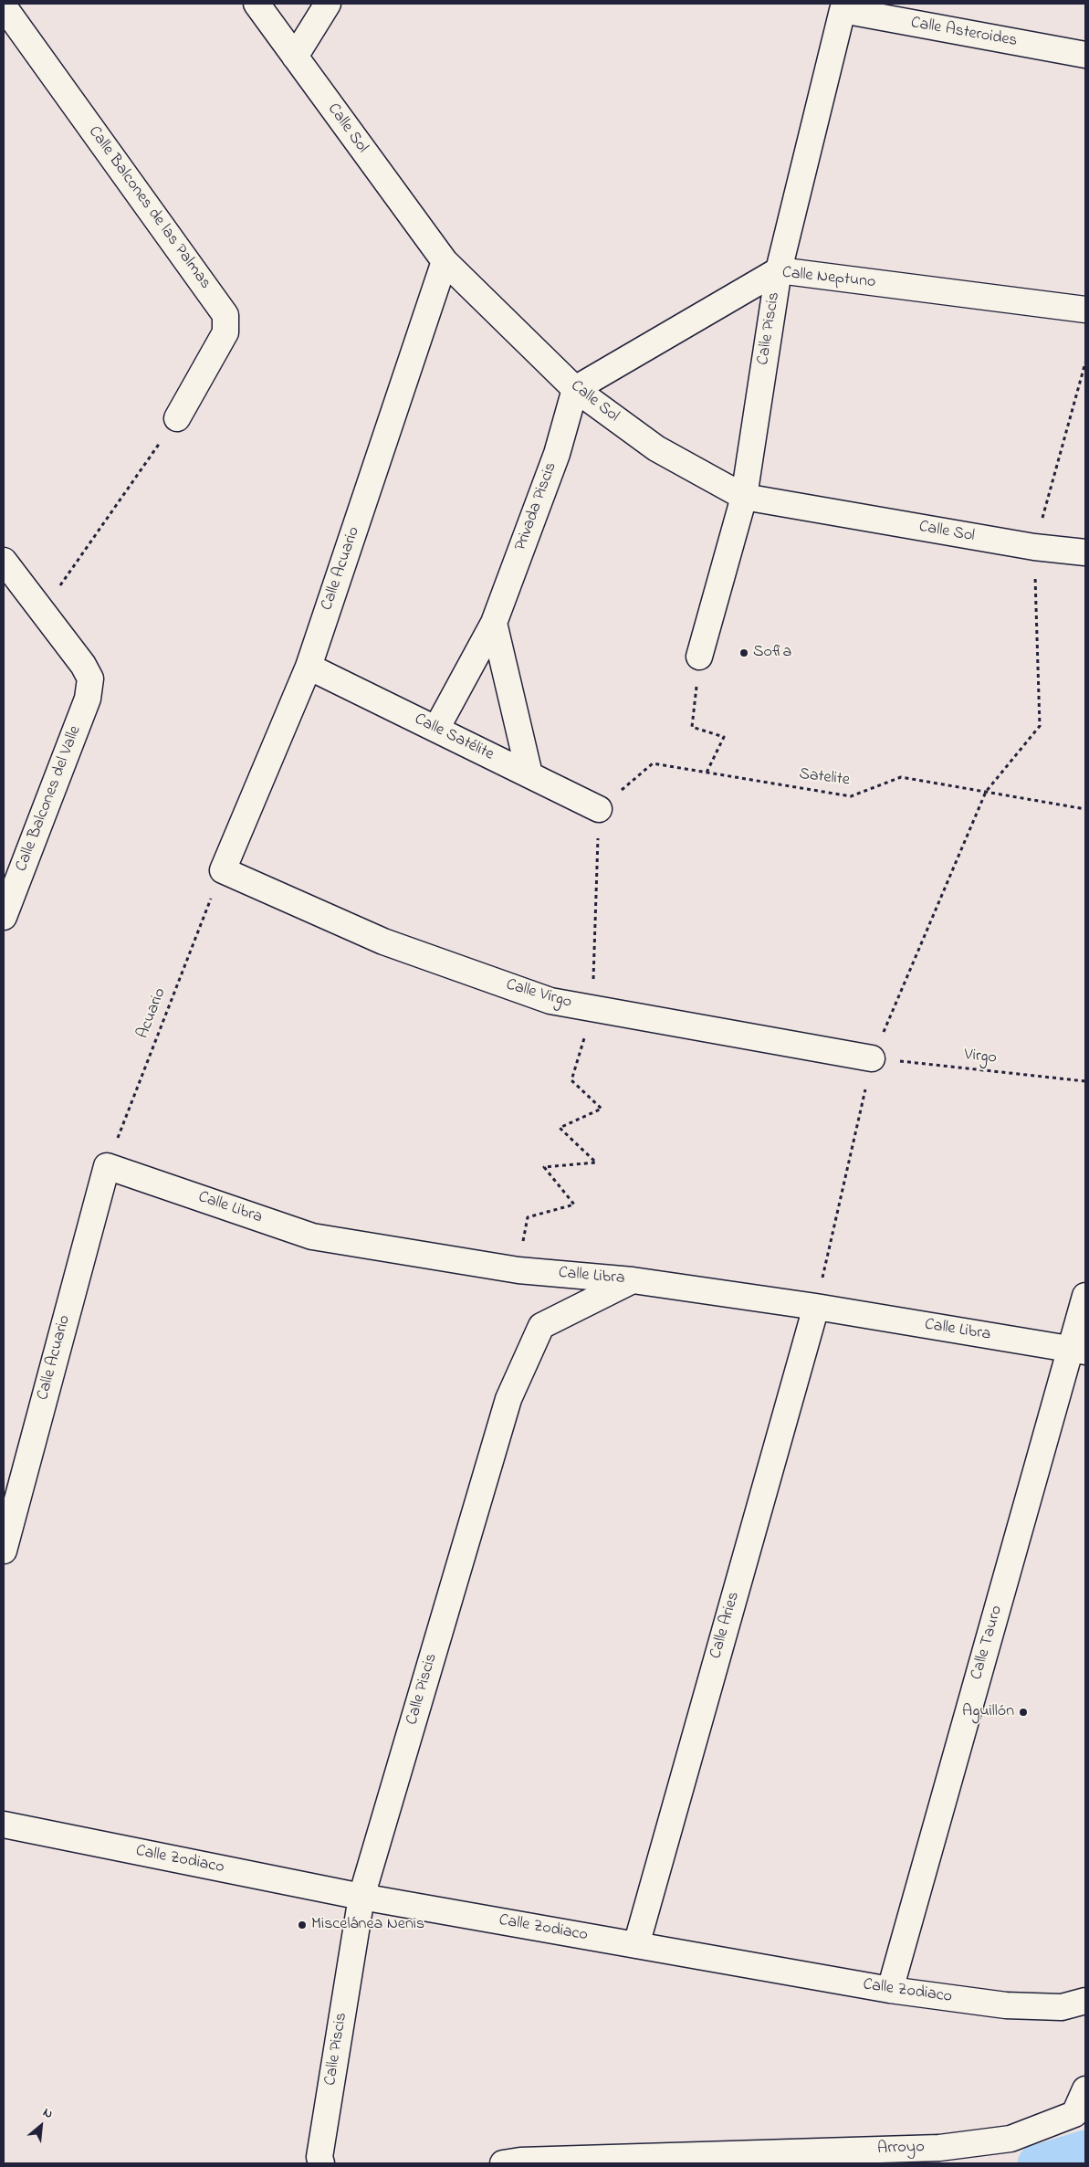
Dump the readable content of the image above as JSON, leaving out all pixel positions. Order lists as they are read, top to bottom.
{
  "streets": {
    "street": [
      "Calle Asteroides",
      "Calle Sol",
      "Calle Balcones de las Palmas",
      "Calle Neptuno",
      "Calle Piscis",
      "Privada Piscis",
      "Calle Acuario",
      "Calle Satélite",
      "Calle Balcones del Valle",
      "Calle Virgo",
      "Calle Libra",
      "Calle Aries",
      "Calle Tauro",
      "Calle Zodiaco",
      "Arroyo"
    ],
    "path": ["Satelite", "Acuario", "Virgo"]
  },
  "crossings": [
    ["Calle Asteroides", "Calle Piscis"],
    ["Calle Sol", "Calle Neptuno"],
    ["Calle Sol", "Calle Piscis"],
    ["Calle Sol", "Privada Piscis"],
    ["Calle Sol", "Calle Acuario"],
    ["Calle Neptuno", "Calle Piscis"],
    ["Calle Neptuno", "Privada Piscis"],
    ["Calle Piscis", "Calle Libra"],
    ["Calle Piscis", "Calle Zodiaco"],
    ["Privada Piscis", "Calle Satélite"],
    ["Calle Acuario", "Calle Satélite"],
    ["Calle Acuario", "Calle Virgo"],
    ["Calle Acuario", "Acuario"],
    ["Calle Acuario", "Calle Libra"],
    ["Calle Satélite", "Satelite"],
    ["Calle Virgo", "Acuario"],
    ["Calle Virgo", "Virgo"],
    ["Acuario", "Calle Libra"],
    ["Calle Libra", "Calle Aries"],
    ["Calle Libra", "Calle Tauro"],
    ["Calle Aries", "Calle Zodiaco"],
    ["Calle Tauro", "Calle Zodiaco"]
  ],
  "places": ["Sofia", "Aguillón", "Miscelánea Nenis"],
  "north": "top right"
}
